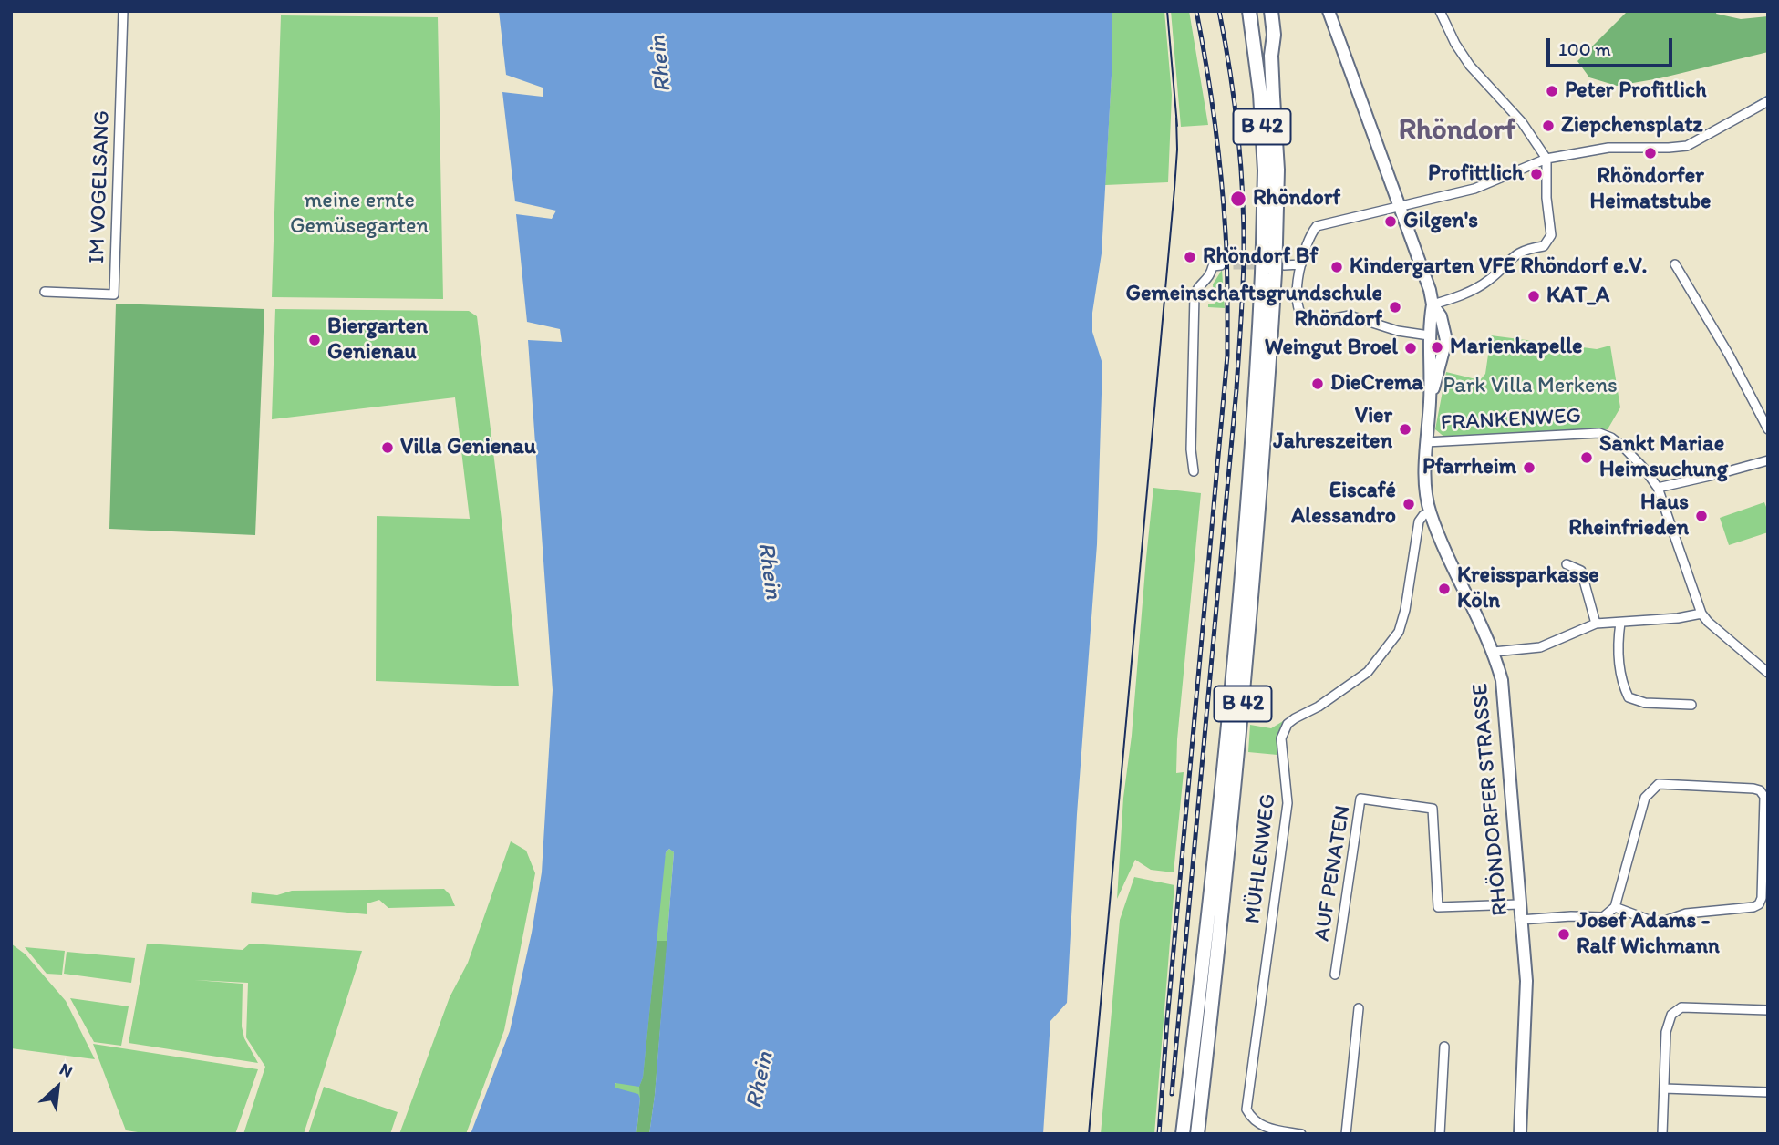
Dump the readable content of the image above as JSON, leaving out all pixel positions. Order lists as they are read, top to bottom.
{
  "streets": {
    "highway": ["B 42"],
    "main road": ["RHÖNDORFER STRASSE"],
    "street": [
      "IM VOGELSANG",
      "FRANKENWEG",
      "MÜHLENWEG",
      "AUF PENATEN"
    ]
  },
  "crossings": [
    ["FRANKENWEG", "RHÖNDORFER STRASSE"],
    ["RHÖNDORFER STRASSE", "MÜHLENWEG"],
    ["RHÖNDORFER STRASSE", "AUF PENATEN"]
  ],
  "districts": ["Rhöndorf"],
  "water": ["Rhein"],
  "parks": ["meine ernte Gemüsegarten", "Park Villa Merkens"],
  "places": [
    "Peter Profitlich",
    "Ziepchensplatz",
    "Rhöndorfer Heimatstube",
    "Profittlich",
    "Rhöndorf",
    "Gilgen's",
    "Rhöndorf Bf",
    "Kindergarten VFE Rhöndorf e.V.",
    "KAT_A",
    "Gemeinschaftsgrundschule Rhöndorf",
    "Biergarten Genienau",
    "Marienkapelle",
    "Weingut Broel",
    "DieCrema",
    "Vier Jahreszeiten",
    "Villa Genienau",
    "Sankt Mariae Heimsuchung",
    "Pfarrheim",
    "Eiscafé Alessandro",
    "Haus Rheinfrieden",
    "Kreissparkasse Köln",
    "Josef Adams - Ralf Wichmann"
  ],
  "scale_bar": "100 m",
  "north": "top right"
}
